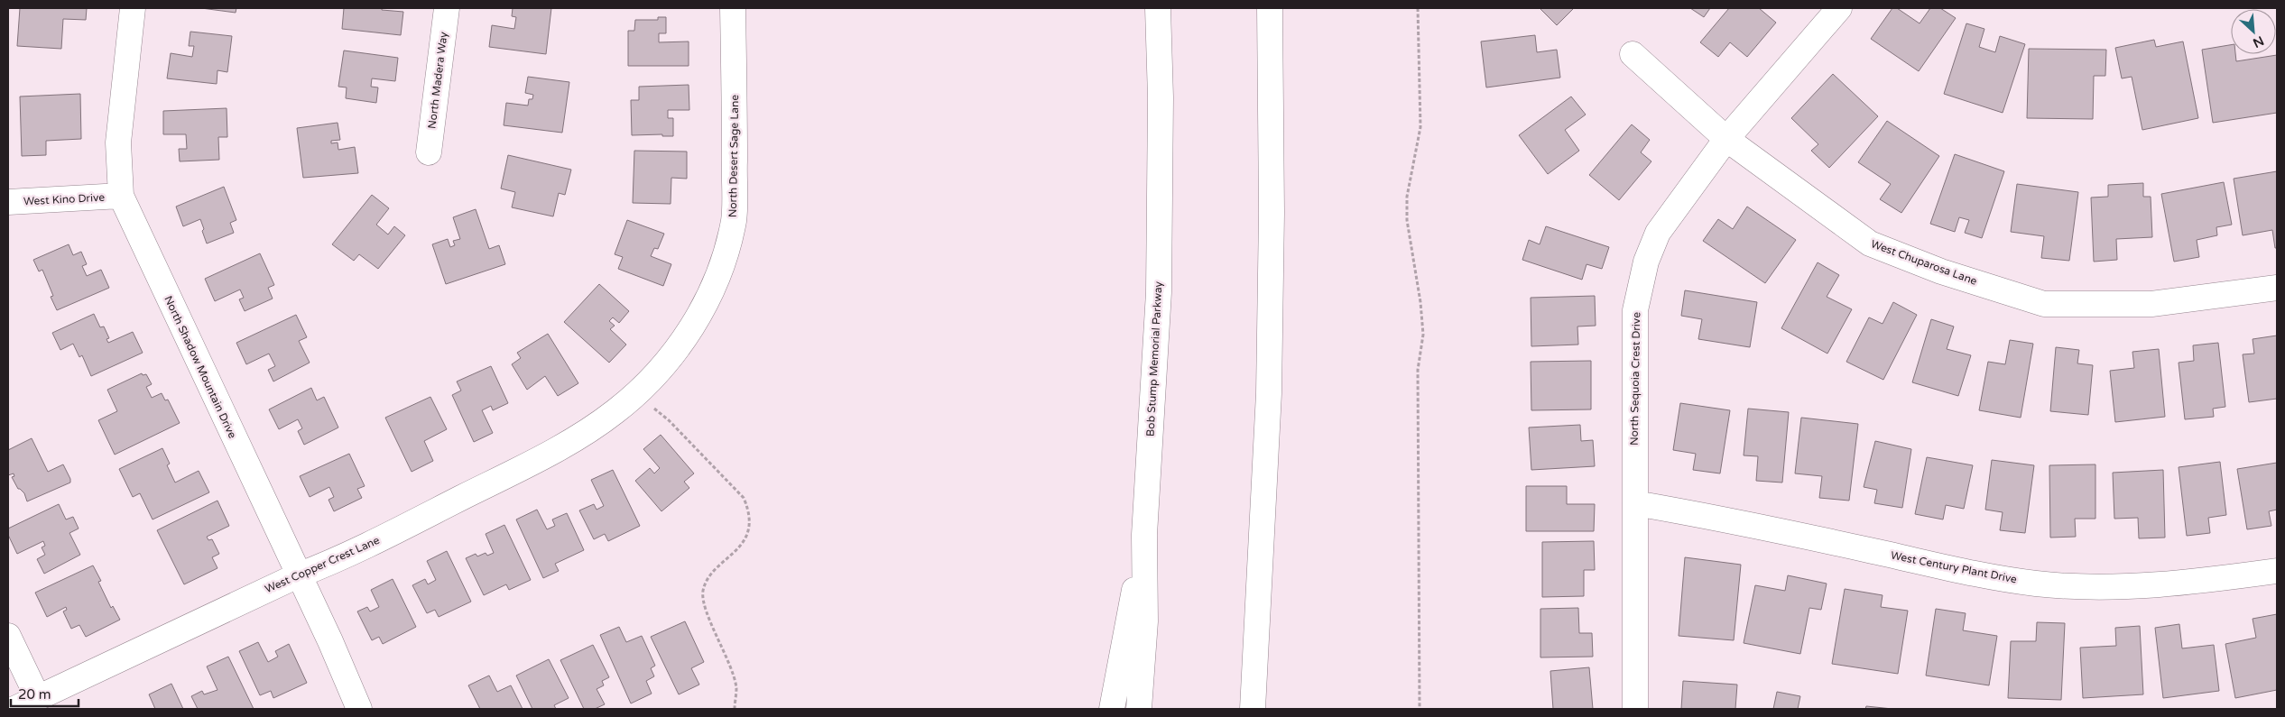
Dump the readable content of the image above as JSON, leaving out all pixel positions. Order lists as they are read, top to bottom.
{
  "streets": {
    "main road": [
      "North Madera Way",
      "North Desert Sage Lane",
      "West Kino Drive",
      "West Chuparosa Lane",
      "Bob Stump Memorial Parkway",
      "North Shadow Mountain Drive",
      "North Sequoia Crest Drive",
      "West Copper Crest Lane",
      "West Century Plant Drive"
    ]
  },
  "crossings": [
    ["North Desert Sage Lane", "West Copper Crest Lane"],
    ["West Kino Drive", "North Shadow Mountain Drive"],
    ["West Chuparosa Lane", "North Sequoia Crest Drive"],
    ["North Shadow Mountain Drive", "West Copper Crest Lane"],
    ["North Sequoia Crest Drive", "West Century Plant Drive"]
  ],
  "scale_bar": "20 m",
  "north": "bottom right"
}
